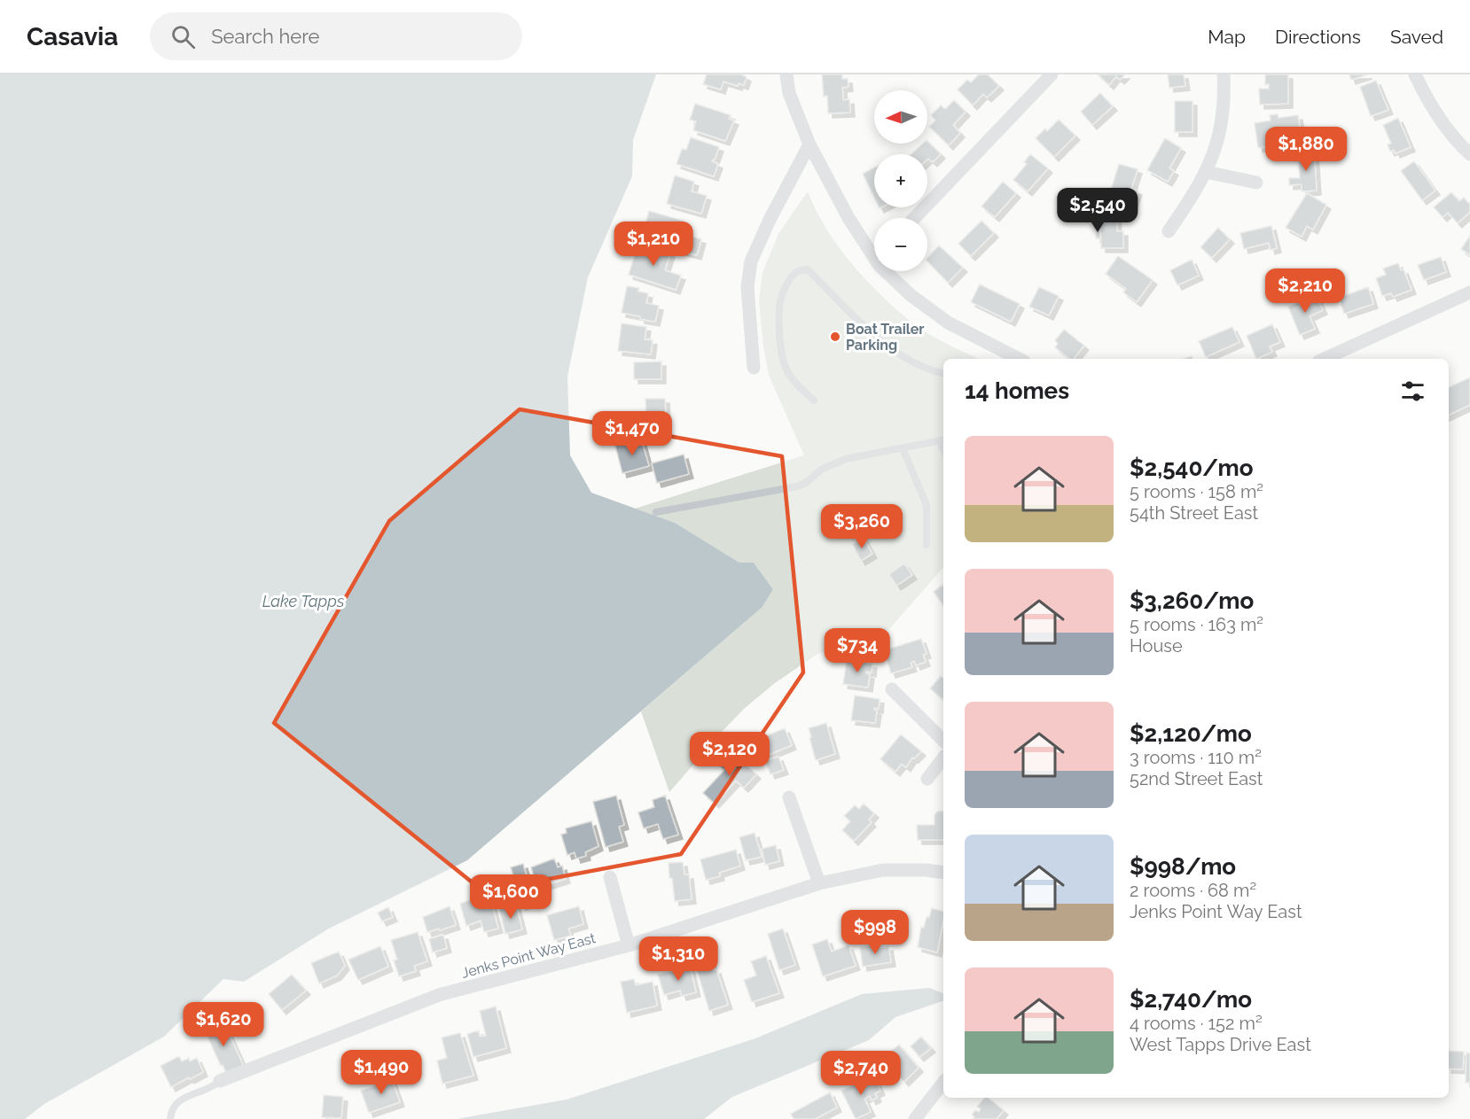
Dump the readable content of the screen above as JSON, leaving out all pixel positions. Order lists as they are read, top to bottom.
{
  "streets": {
    "street": ["Jenks Point Way East"]
  },
  "water": ["Lake Tapps"],
  "places": ["Boat Trailer Parking"],
  "north": "left",
  "page": {
    "header": "Casavia",
    "search": "Search here",
    "nav": ["Map", "Directions", "Saved"],
    "map_buttons": ["+", "−"],
    "price": [
      "$1,880",
      "$2,540",
      "$1,210",
      "$2,210",
      "$1,470",
      "$3,260",
      "$734",
      "$2,120",
      "$1,600",
      "$998",
      "$1,310",
      "$1,620",
      "$1,490",
      "$2,740"
    ],
    "heading": "14 homes",
    "list": [
      {
        "name": "$2,540/mo",
        "note": "5 rooms · 158 m² · 54th Street East"
      },
      {
        "name": "$3,260/mo",
        "note": "5 rooms · 163 m² · House"
      },
      {
        "name": "$2,120/mo",
        "note": "3 rooms · 110 m² · 52nd Street East"
      },
      {
        "name": "$998/mo",
        "note": "2 rooms · 68 m² · Jenks Point Way East"
      },
      {
        "name": "$2,740/mo",
        "note": "4 rooms · 152 m² · West Tapps Drive East"
      }
    ]
  }
}
